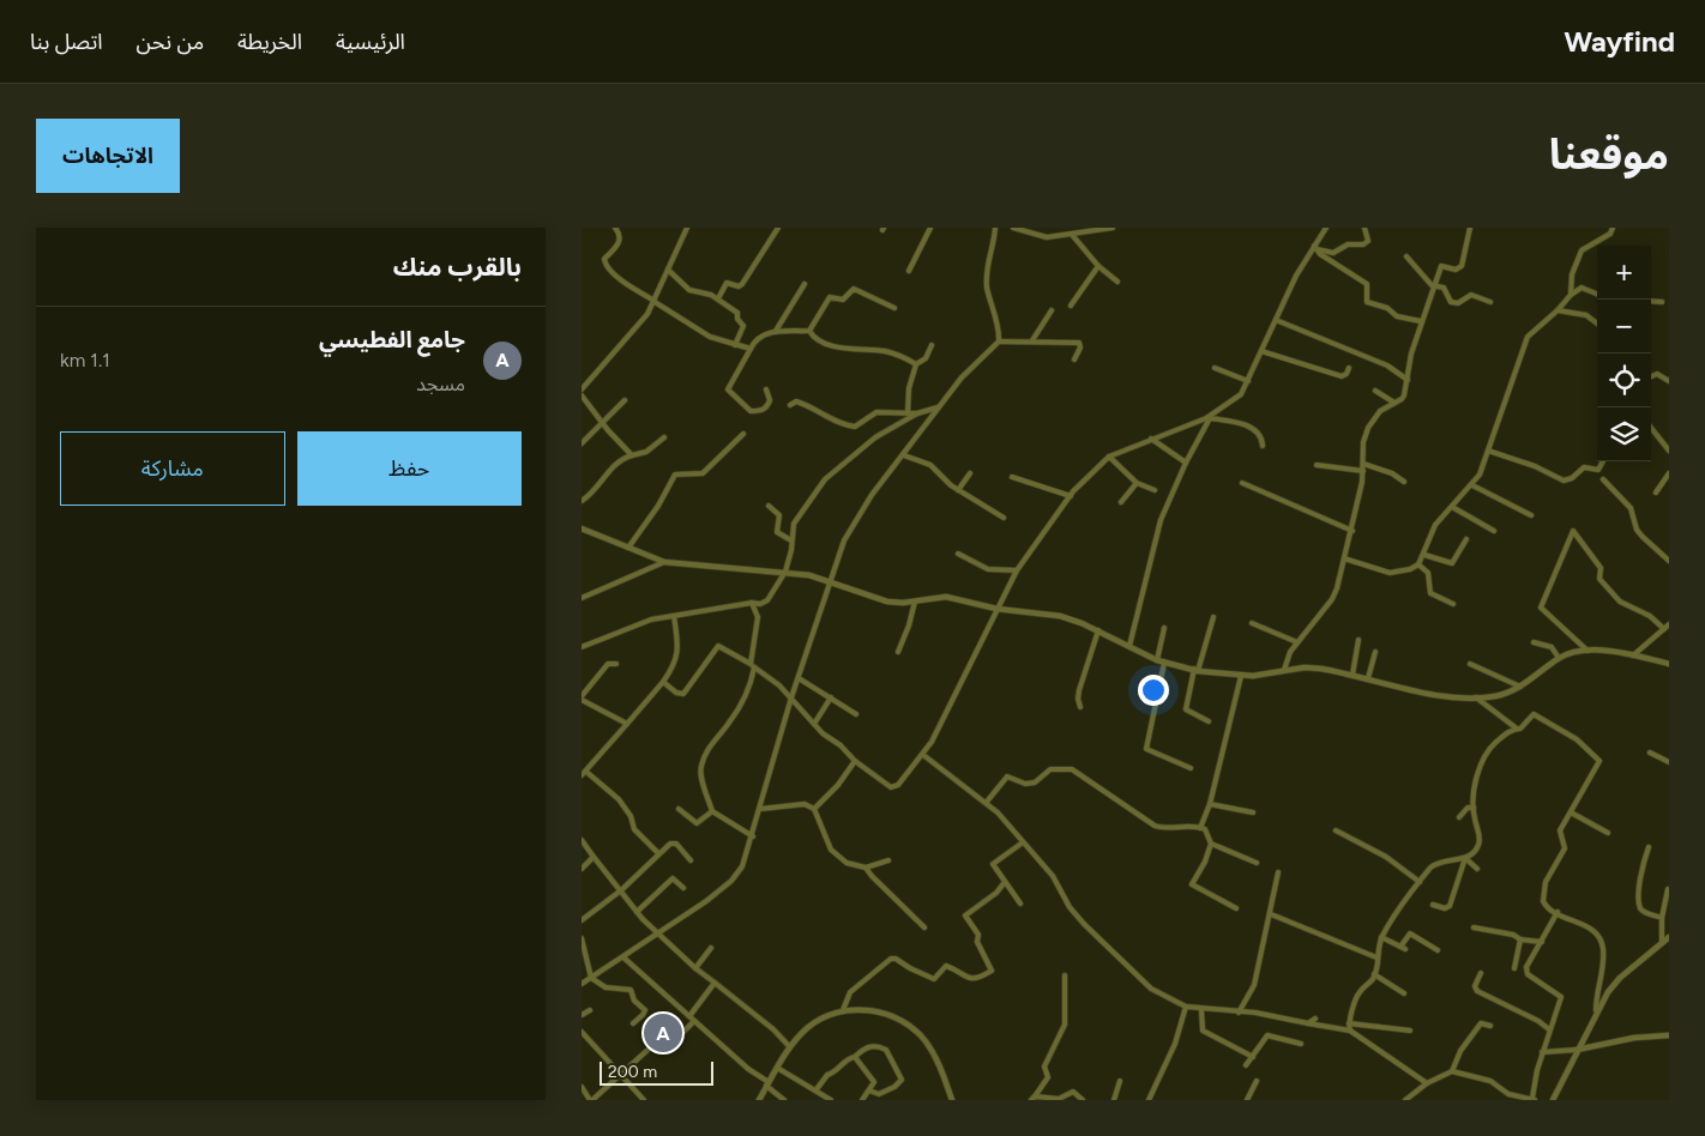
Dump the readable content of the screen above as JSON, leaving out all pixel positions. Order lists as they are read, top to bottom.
{
  "scale_bar": "200 m",
  "page": {
    "header": "Wayfind",
    "nav": [
      "الرئيسية",
      "الخريطة",
      "من نحن",
      "اتصل بنا"
    ],
    "title": "موقعنا",
    "buttons": [
      "الاتجاهات",
      ["حفظ", "مشاركة"]
    ],
    "heading": "بالقرب منك",
    "map_buttons": ["+", "−"],
    "list": [
      {
        "mark": "A",
        "name": "جامع الفطيسي",
        "note": "مسجد",
        "value": "1.1 km"
      }
    ],
    "pins": "A",
    "scale": "200 m"
  }
}
